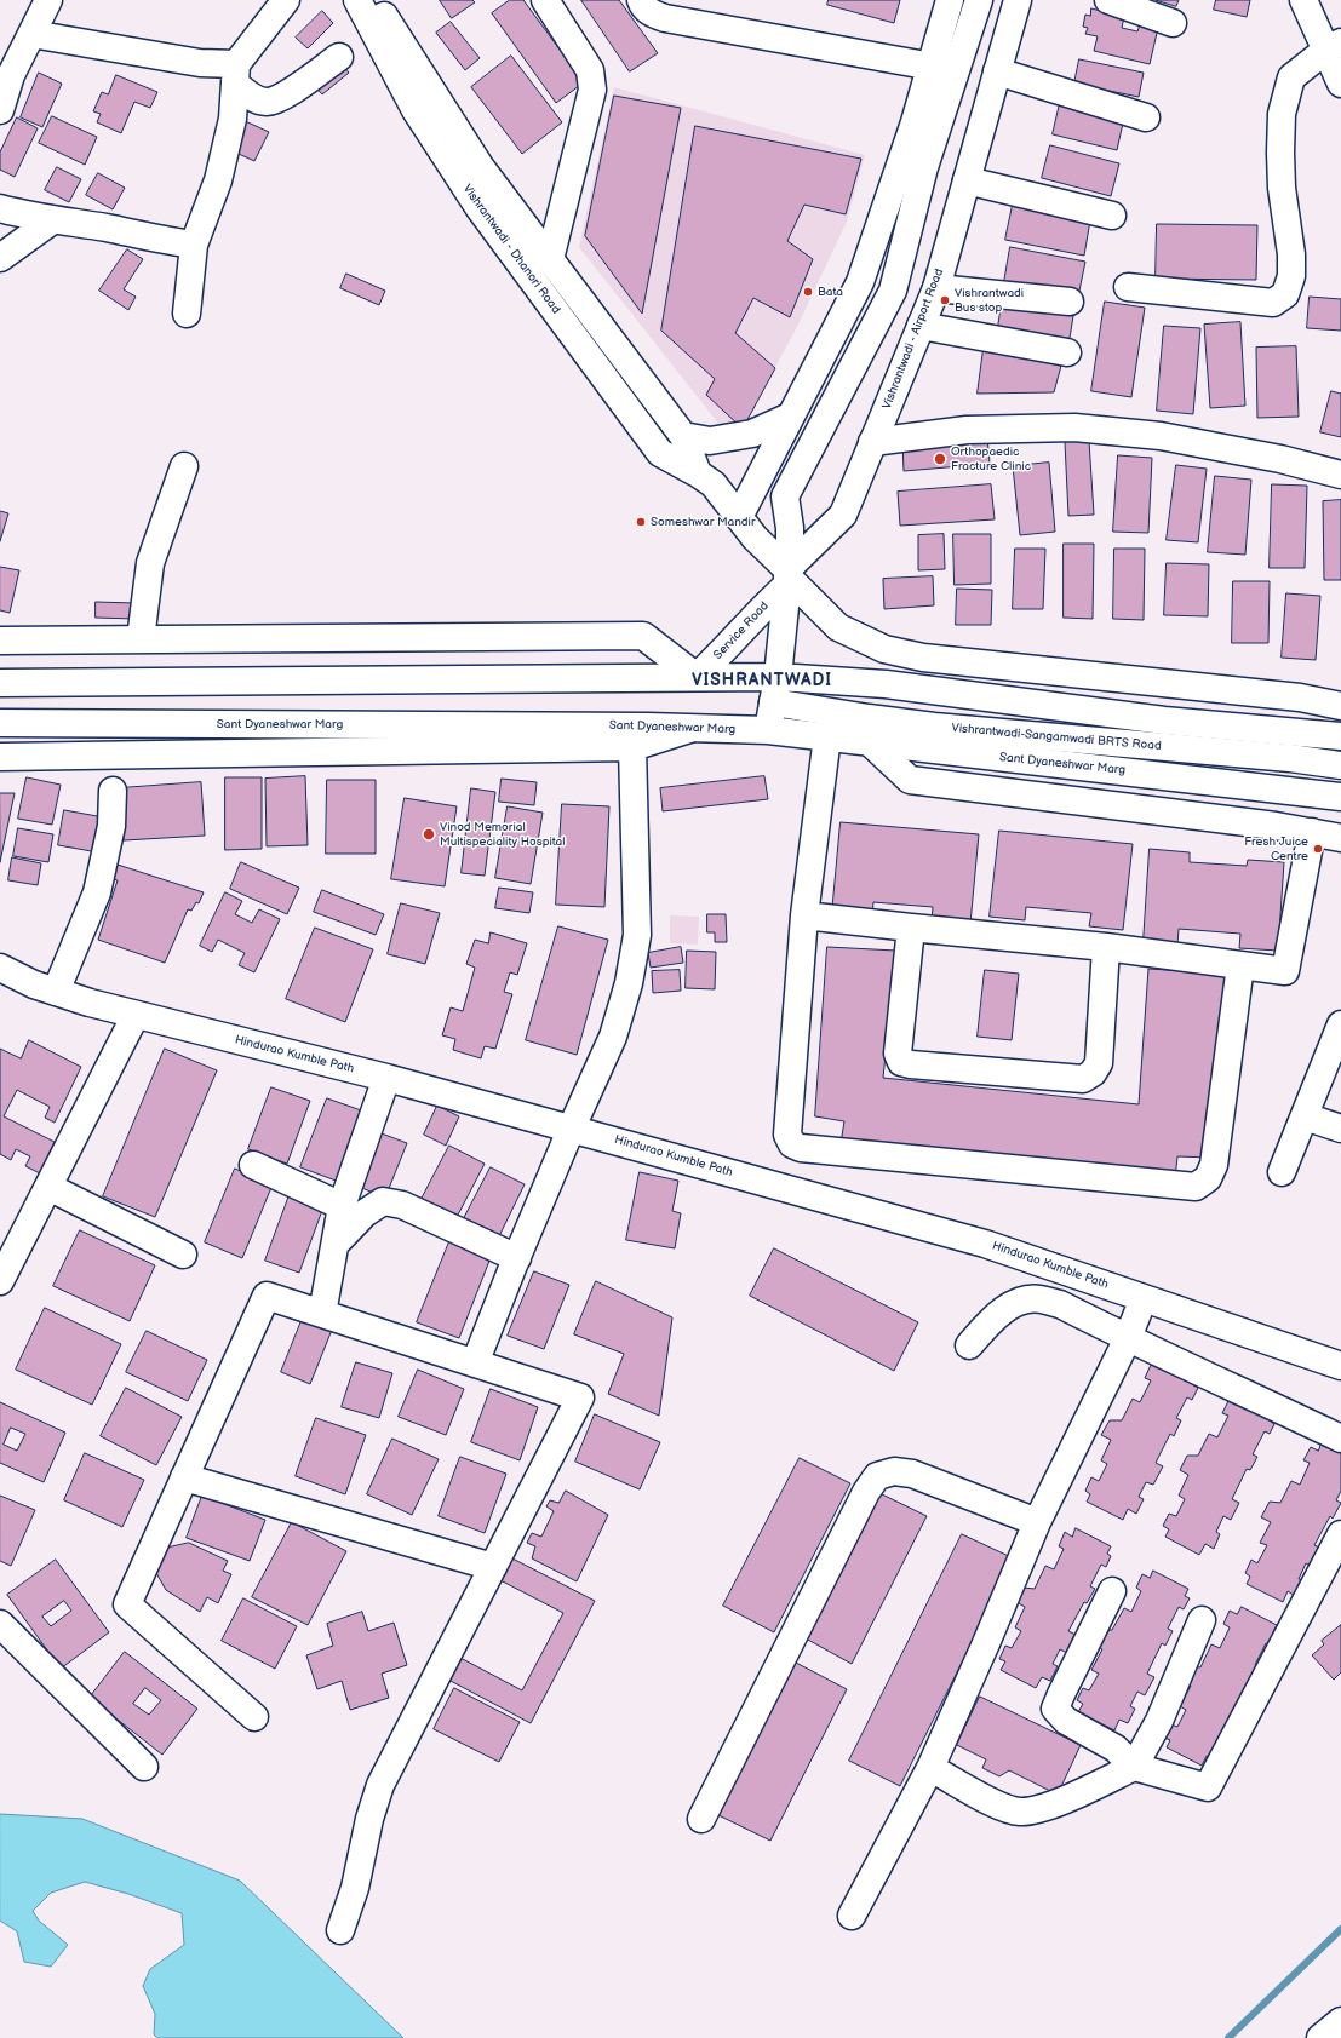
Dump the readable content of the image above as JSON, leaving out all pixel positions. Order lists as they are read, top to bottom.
{
  "streets": {
    "street": [
      "Vishrantwadi - Dhanori Road",
      "Vishrantwadi - Airport Road",
      "Service Road",
      "Sant Dyaneshwar Marg",
      "Vishrantwadi-Sangamwadi BRTS Road",
      "Hindurao Kumble Path"
    ]
  },
  "crossings": [
    ["Vishrantwadi - Dhanori Road", "Vishrantwadi - Airport Road"],
    ["Vishrantwadi - Dhanori Road", "Service Road"],
    ["Vishrantwadi - Airport Road", "Service Road"]
  ],
  "districts": ["VISHRANTWADI"],
  "places": [
    "Bata",
    "Vishrantwadi Bus stop",
    "Orthopaedic Fracture Clinic",
    "Someshwar Mandir",
    "Vinod Memorial Multispeciality Hospital",
    "Fresh Juice Centre"
  ]
}
